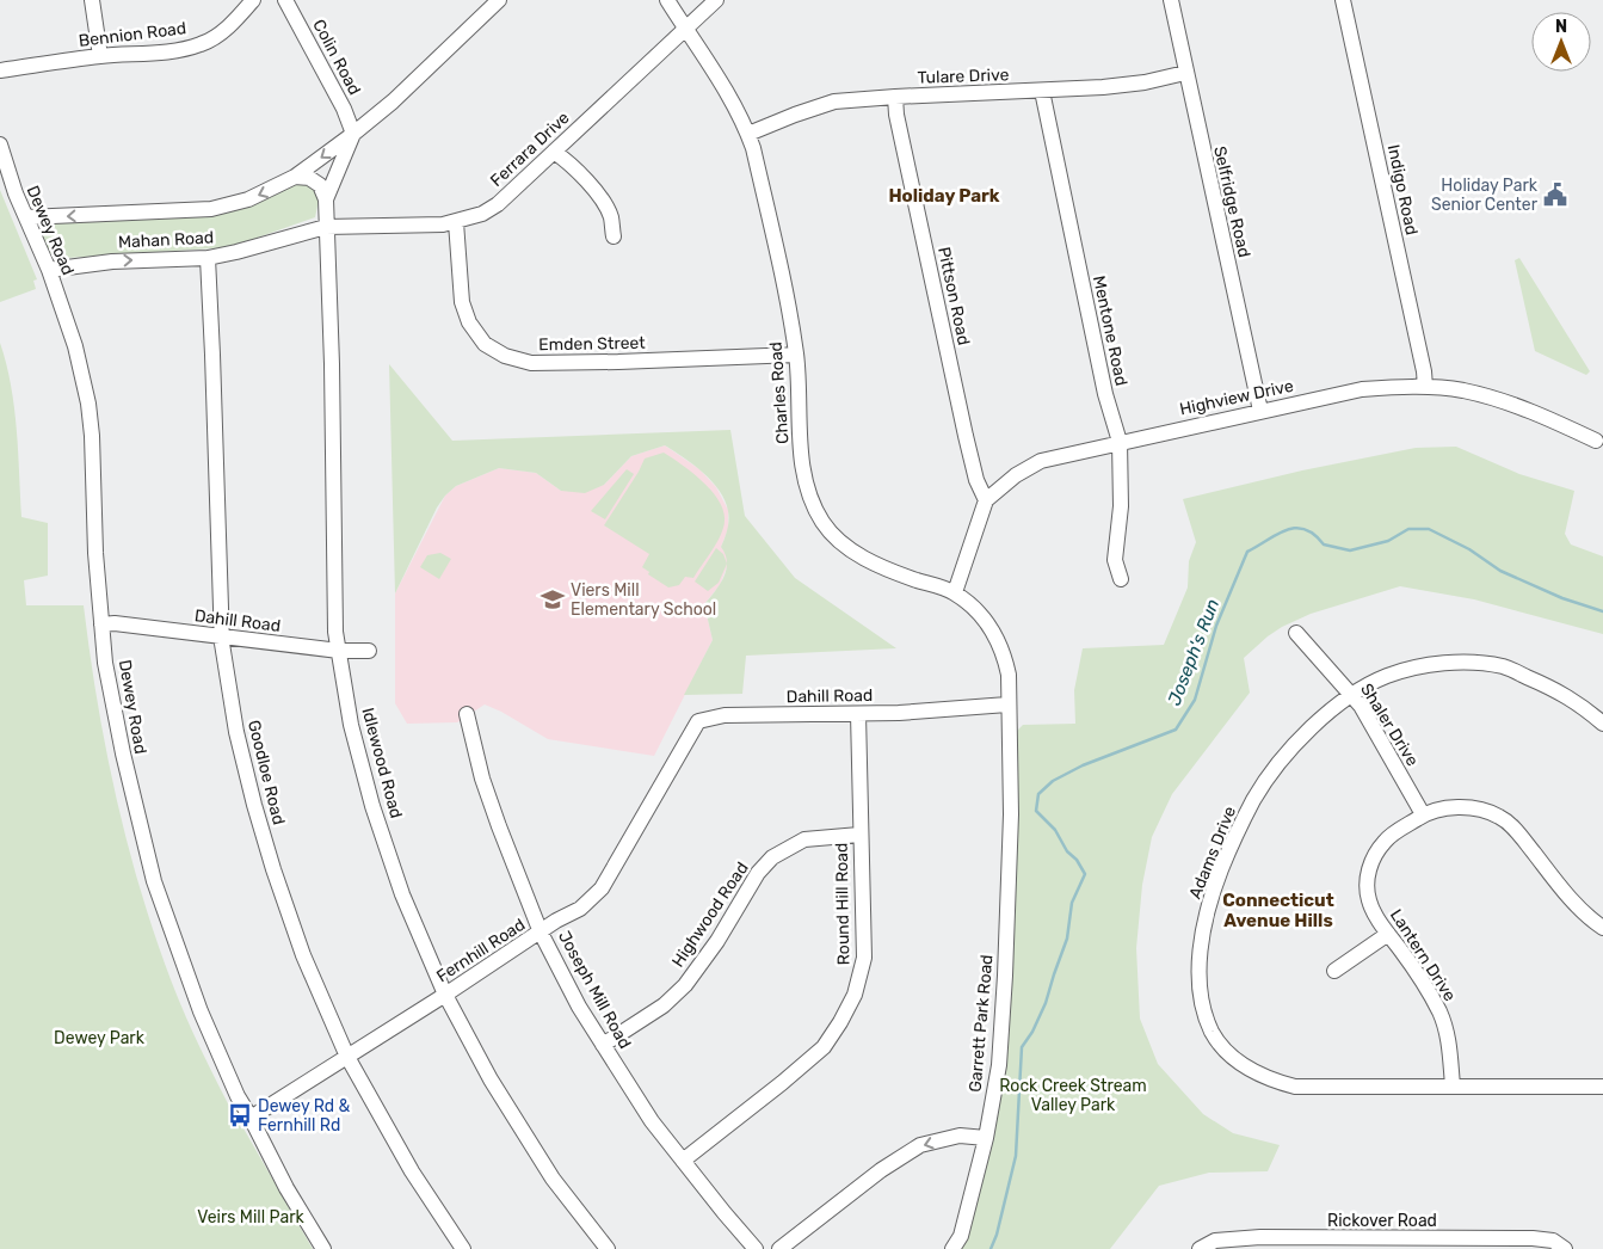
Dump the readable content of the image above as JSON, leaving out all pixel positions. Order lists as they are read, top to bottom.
{
  "streets": {
    "street": [
      "Bennion Road",
      "Colin Road",
      "Tulare Drive",
      "Ferrara Drive",
      "Indigo Road",
      "Selfridge Road",
      "Dewey Road",
      "Mahan Road",
      "Pittson Road",
      "Mentone Road",
      "Emden Street",
      "Charles Road",
      "Highview Drive",
      "Dahill Road",
      "Shaler Drive",
      "Idlewood Road",
      "Goodloe Road",
      "Adams Drive",
      "Round Hill Road",
      "Highwood Road",
      "Fernhill Road",
      "Lantern Drive",
      "Joseph Mill Road",
      "Garrett Park Road",
      "Rickover Road"
    ]
  },
  "crossings": [
    ["Colin Road", "Mahan Road"],
    ["Tulare Drive", "Selfridge Road"],
    ["Tulare Drive", "Pittson Road"],
    ["Tulare Drive", "Mentone Road"],
    ["Tulare Drive", "Charles Road"],
    ["Ferrara Drive", "Mahan Road"],
    ["Ferrara Drive", "Emden Street"],
    ["Ferrara Drive", "Charles Road"],
    ["Ferrara Drive", "Idlewood Road"],
    ["Indigo Road", "Highview Drive"],
    ["Selfridge Road", "Highview Drive"],
    ["Dewey Road", "Mahan Road"],
    ["Dewey Road", "Dahill Road"],
    ["Dewey Road", "Fernhill Road"],
    ["Mahan Road", "Idlewood Road"],
    ["Mahan Road", "Goodloe Road"],
    ["Pittson Road", "Highview Drive"],
    ["Mentone Road", "Highview Drive"],
    ["Emden Street", "Charles Road"],
    ["Charles Road", "Dahill Road"],
    ["Charles Road", "Garrett Park Road"],
    ["Dahill Road", "Idlewood Road"],
    ["Dahill Road", "Goodloe Road"],
    ["Dahill Road", "Round Hill Road"],
    ["Dahill Road", "Fernhill Road"],
    ["Dahill Road", "Garrett Park Road"],
    ["Shaler Drive", "Adams Drive"],
    ["Shaler Drive", "Lantern Drive"],
    ["Idlewood Road", "Fernhill Road"],
    ["Goodloe Road", "Fernhill Road"],
    ["Adams Drive", "Lantern Drive"],
    ["Round Hill Road", "Highwood Road"],
    ["Round Hill Road", "Joseph Mill Road"],
    ["Highwood Road", "Joseph Mill Road"],
    ["Fernhill Road", "Joseph Mill Road"]
  ],
  "districts": ["Holiday Park", "Connecticut Avenue Hills"],
  "water": ["Joseph's Run"],
  "parks": ["Dewey Park", "Rock Creek Stream Valley Park", "Veirs Mill Park"],
  "places": {
    "public building": ["Holiday Park Senior Center"],
    "school or university": ["Viers Mill Elementary School"],
    "bus stop": ["Dewey Rd & Fernhill Rd"]
  },
  "north": "top"
}
